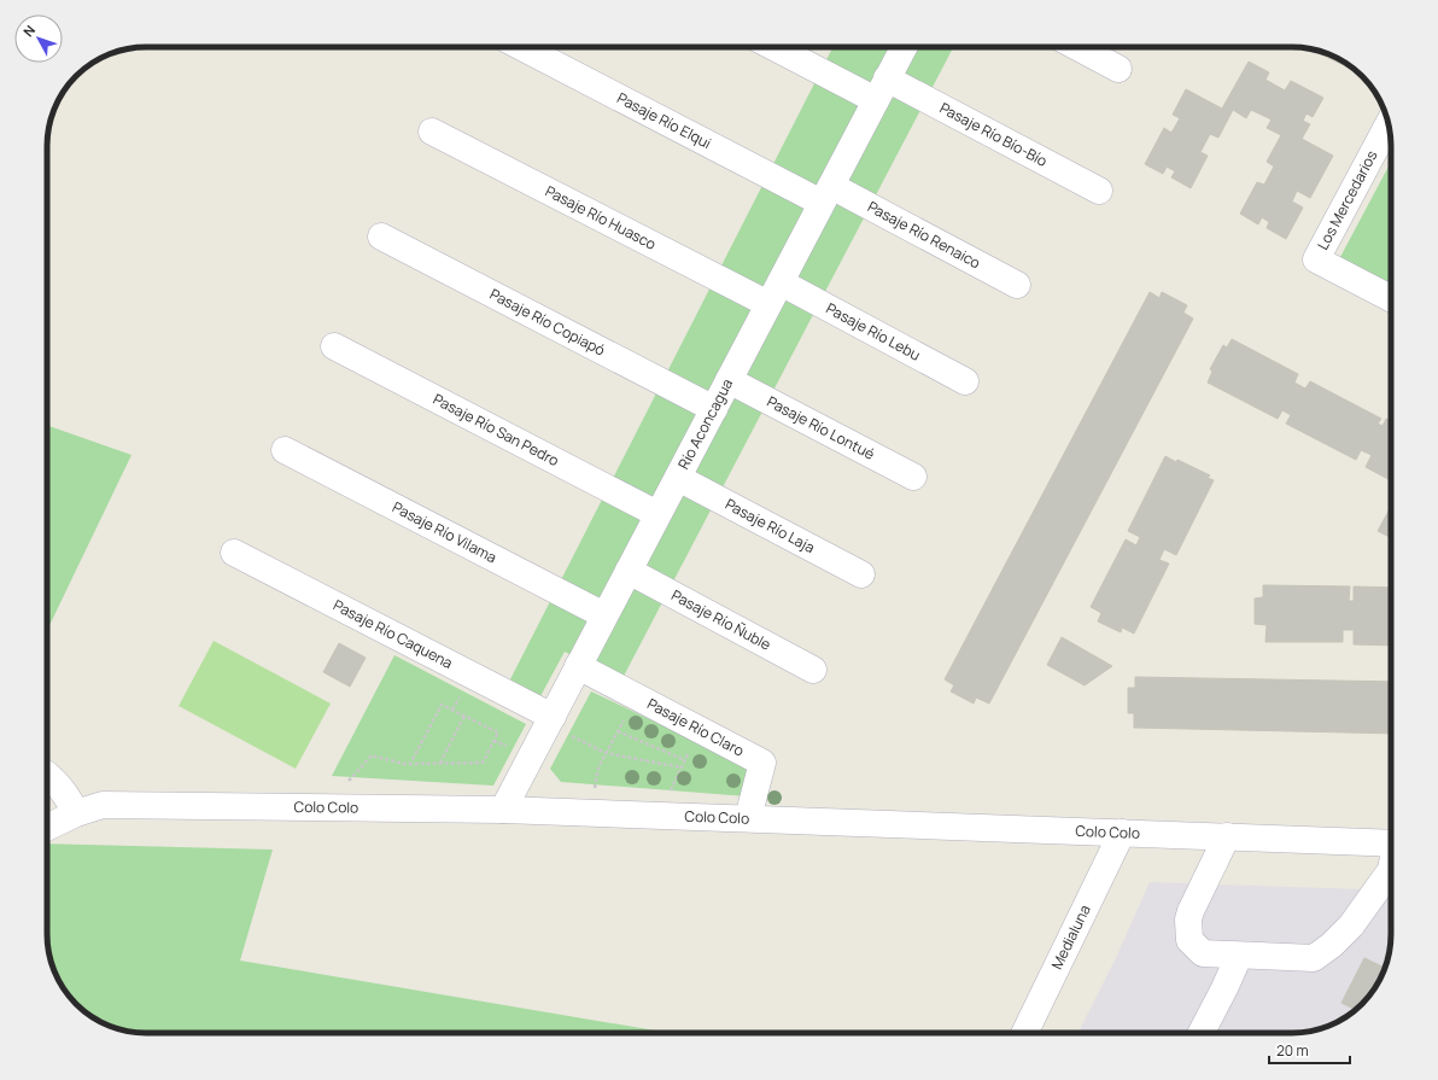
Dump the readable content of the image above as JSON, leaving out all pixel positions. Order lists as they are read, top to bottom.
{
  "streets": {
    "street": [
      "Pasaje Río Elqui",
      "Pasaje Río Bío-Bío",
      "Los Mercedarios",
      "Pasaje Río Huasco",
      "Pasaje Río Renaico",
      "Pasaje Río Copiapó",
      "Pasaje Río Lebu",
      "Río Aconcagua",
      "Pasaje Río Lontué",
      "Pasaje Río San Pedro",
      "Pasaje Río Laja",
      "Pasaje Río Vilama",
      "Pasaje Río Ñuble",
      "Pasaje Río Caquena",
      "Pasaje Río Claro",
      "Colo Colo",
      "Medialuna"
    ]
  },
  "crossings": [
    ["Pasaje Río Elqui", "Pasaje Río Renaico"],
    ["Pasaje Río Elqui", "Río Aconcagua"],
    ["Pasaje Río Bío-Bío", "Río Aconcagua"],
    ["Pasaje Río Huasco", "Pasaje Río Lebu"],
    ["Pasaje Río Huasco", "Río Aconcagua"],
    ["Pasaje Río Renaico", "Río Aconcagua"],
    ["Pasaje Río Copiapó", "Río Aconcagua"],
    ["Pasaje Río Lebu", "Río Aconcagua"],
    ["Río Aconcagua", "Pasaje Río Lontué"],
    ["Río Aconcagua", "Pasaje Río San Pedro"],
    ["Río Aconcagua", "Pasaje Río Laja"],
    ["Río Aconcagua", "Pasaje Río Vilama"],
    ["Río Aconcagua", "Pasaje Río Ñuble"],
    ["Río Aconcagua", "Pasaje Río Caquena"],
    ["Río Aconcagua", "Pasaje Río Claro"],
    ["Río Aconcagua", "Colo Colo"],
    ["Pasaje Río Claro", "Colo Colo"],
    ["Colo Colo", "Medialuna"]
  ],
  "scale_bar": "20 m",
  "north": "top left"
}
